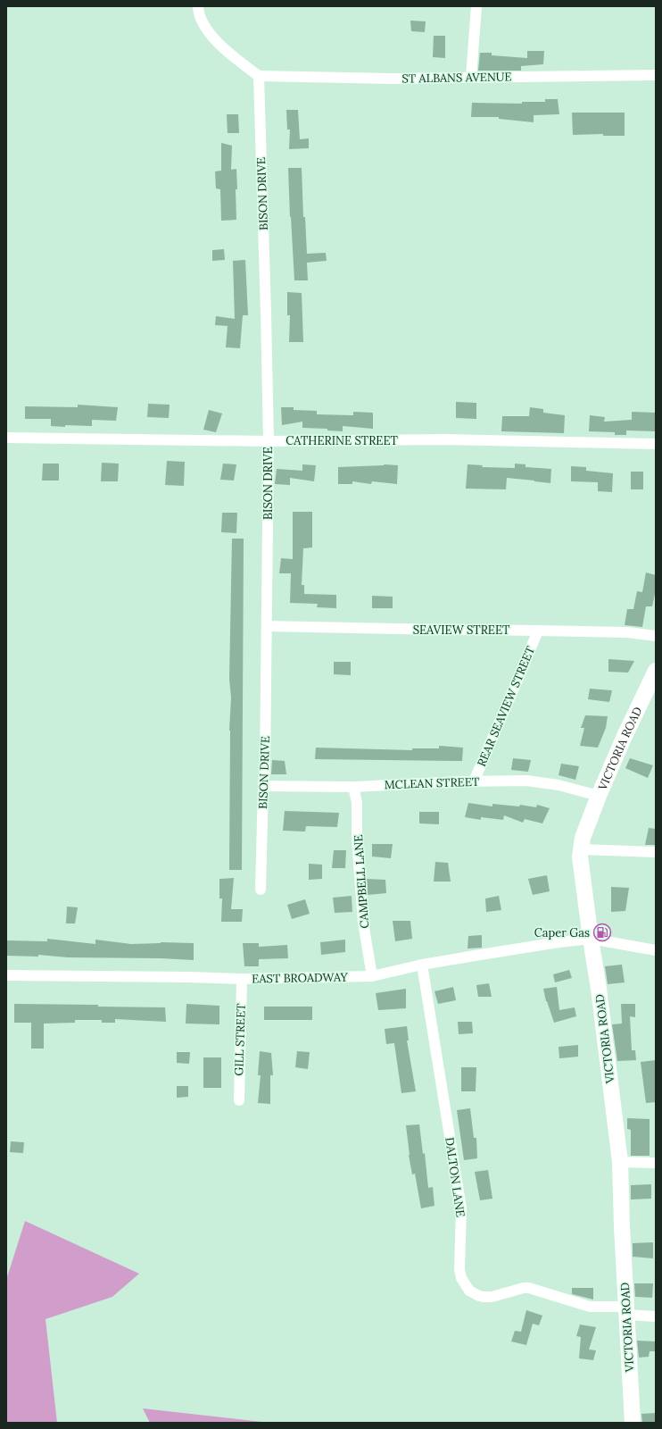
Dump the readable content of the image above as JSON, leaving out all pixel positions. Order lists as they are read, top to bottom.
{
  "streets": {
    "main road": ["VICTORIA ROAD"],
    "street": [
      "ST ALBANS AVENUE",
      "BISON DRIVE",
      "CATHERINE STREET",
      "SEAVIEW STREET",
      "REAR SEAVIEW STREET",
      "MCLEAN STREET",
      "CAMPBELL LANE",
      "EAST BROADWAY",
      "GILL STREET",
      "DALTON LANE"
    ]
  },
  "crossings": [
    ["ST ALBANS AVENUE", "BISON DRIVE"],
    ["BISON DRIVE", "CATHERINE STREET"],
    ["BISON DRIVE", "SEAVIEW STREET"],
    ["BISON DRIVE", "MCLEAN STREET"],
    ["SEAVIEW STREET", "REAR SEAVIEW STREET"],
    ["REAR SEAVIEW STREET", "MCLEAN STREET"],
    ["VICTORIA ROAD", "MCLEAN STREET"],
    ["VICTORIA ROAD", "EAST BROADWAY"],
    ["VICTORIA ROAD", "DALTON LANE"],
    ["MCLEAN STREET", "CAMPBELL LANE"],
    ["CAMPBELL LANE", "EAST BROADWAY"],
    ["EAST BROADWAY", "GILL STREET"],
    ["EAST BROADWAY", "DALTON LANE"]
  ],
  "places": {
    "fuel station": ["Caper Gas"]
  }
}
